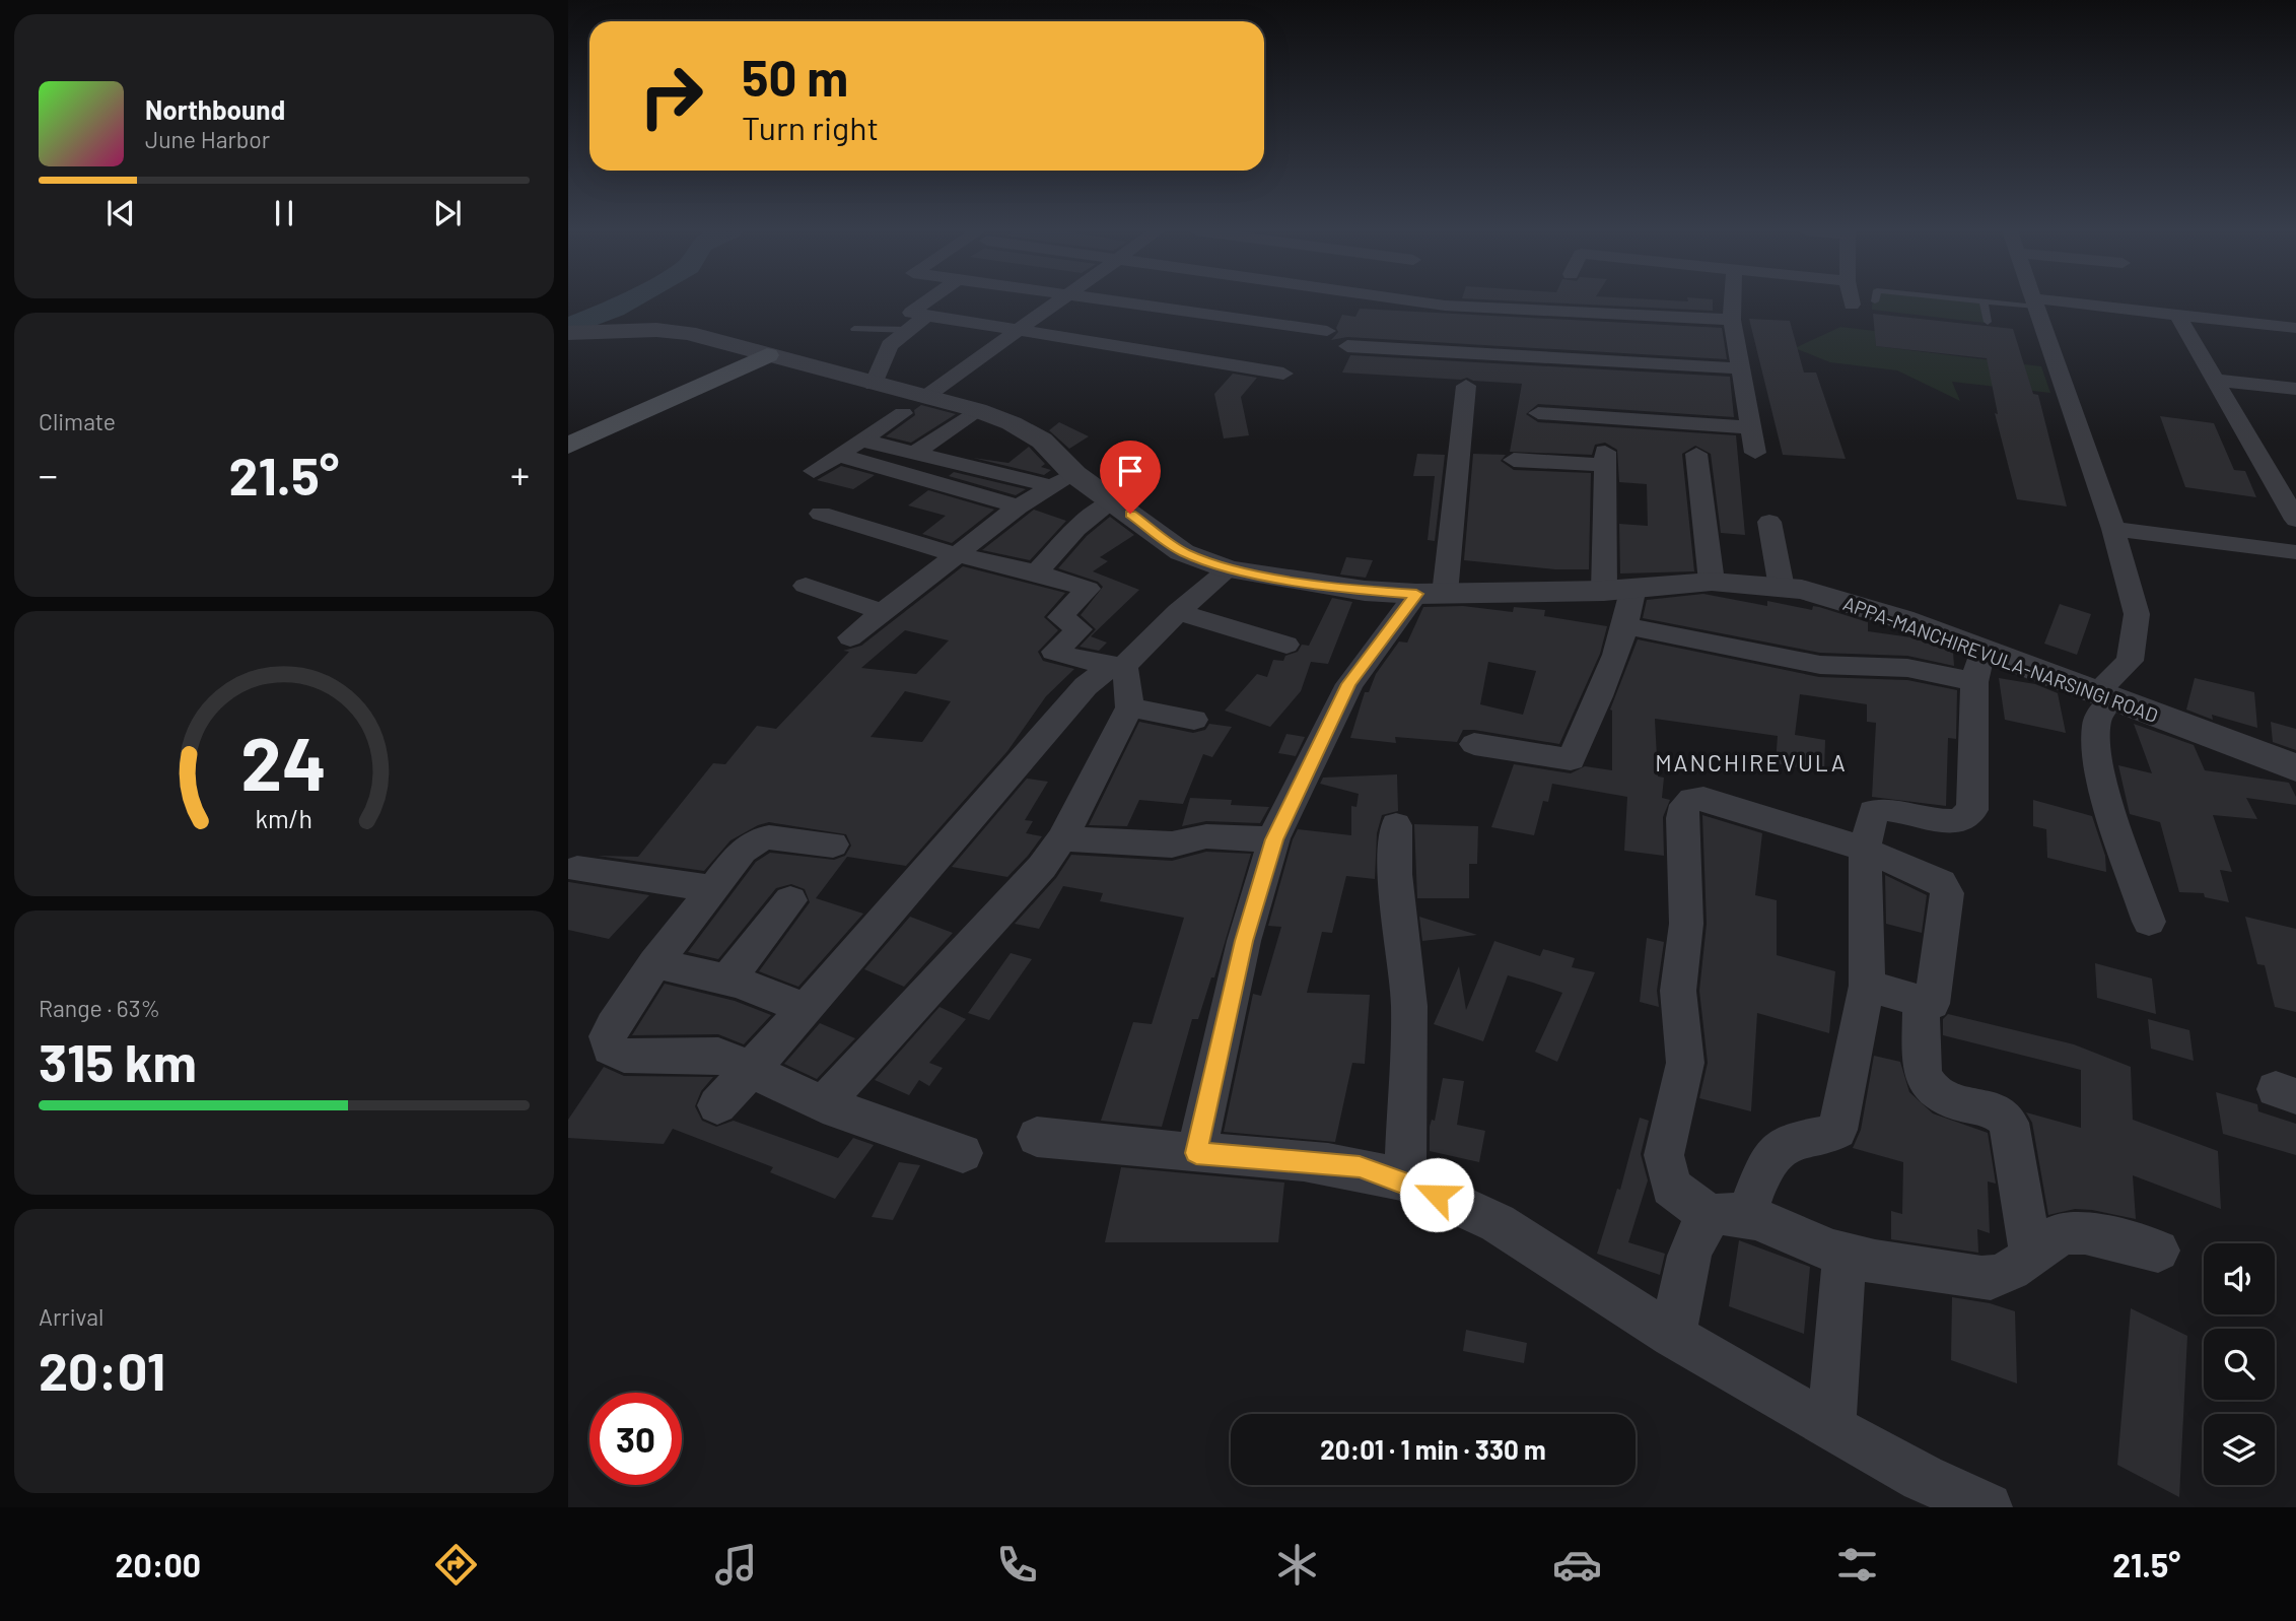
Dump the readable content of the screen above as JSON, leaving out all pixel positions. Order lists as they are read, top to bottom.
{
  "streets": {
    "street": ["APPA-MANCHIREVULA-NARSINGI ROAD"]
  },
  "districts": ["MANCHIREVULA"],
  "page": {
    "turn": ["50 m", "Turn right"],
    "song": ["Northbound", "June Harbor"],
    "tile": [
      "Climate",
      ["Range · 63%", "315 km"],
      ["Arrival", "20:01"]
    ],
    "heat": ["−", "21.5°", "+"],
    "limit": "30",
    "trip": "20:01 · 1 min · 330 m",
    "tabs": ["20:00", "21.5°"],
    "gauge": ["24", "km/h"]
  }
}
